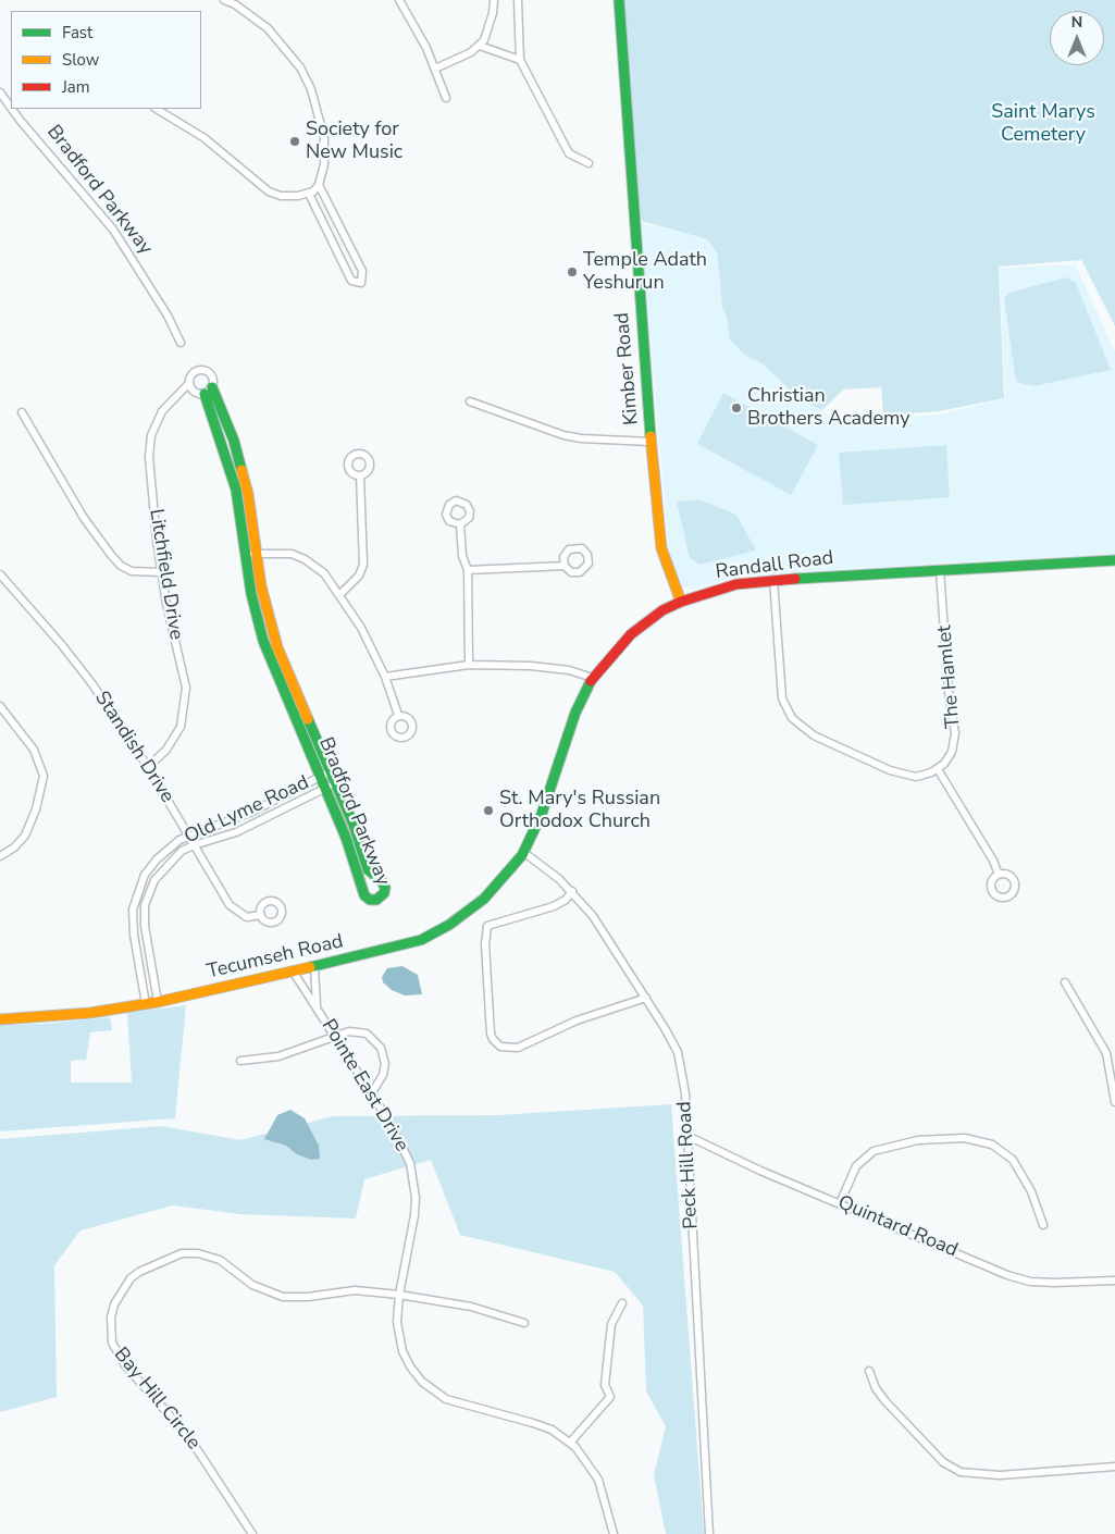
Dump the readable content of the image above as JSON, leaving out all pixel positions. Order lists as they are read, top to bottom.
{
  "streets": {
    "street": [
      "Bradford Parkway",
      "Kimber Road",
      "Randall Road",
      "Litchfield Drive",
      "The Hamlet",
      "Standish Drive",
      "Old Lyme Road",
      "Tecumseh Road",
      "Pointe East Drive",
      "Peck Hill Road",
      "Quintard Road",
      "Bay Hill Circle"
    ]
  },
  "crossings": [
    ["Bradford Parkway", "Litchfield Drive"],
    ["Bradford Parkway", "Old Lyme Road"],
    ["Kimber Road", "Randall Road"],
    ["Randall Road", "The Hamlet"],
    ["Randall Road", "Tecumseh Road"],
    ["Randall Road", "Peck Hill Road"],
    ["Litchfield Drive", "Standish Drive"],
    ["Standish Drive", "Old Lyme Road"],
    ["Old Lyme Road", "Tecumseh Road"],
    ["Tecumseh Road", "Pointe East Drive"],
    ["Tecumseh Road", "Peck Hill Road"],
    ["Pointe East Drive", "Bay Hill Circle"],
    ["Peck Hill Road", "Quintard Road"]
  ],
  "parks": ["Saint Marys Cemetery"],
  "places": [
    "Society for New Music",
    "Temple Adath Yeshurun",
    "Christian Brothers Academy",
    "St. Mary's Russian Orthodox Church"
  ],
  "legend": ["Fast", "Slow", "Jam"],
  "north": "top"
}
